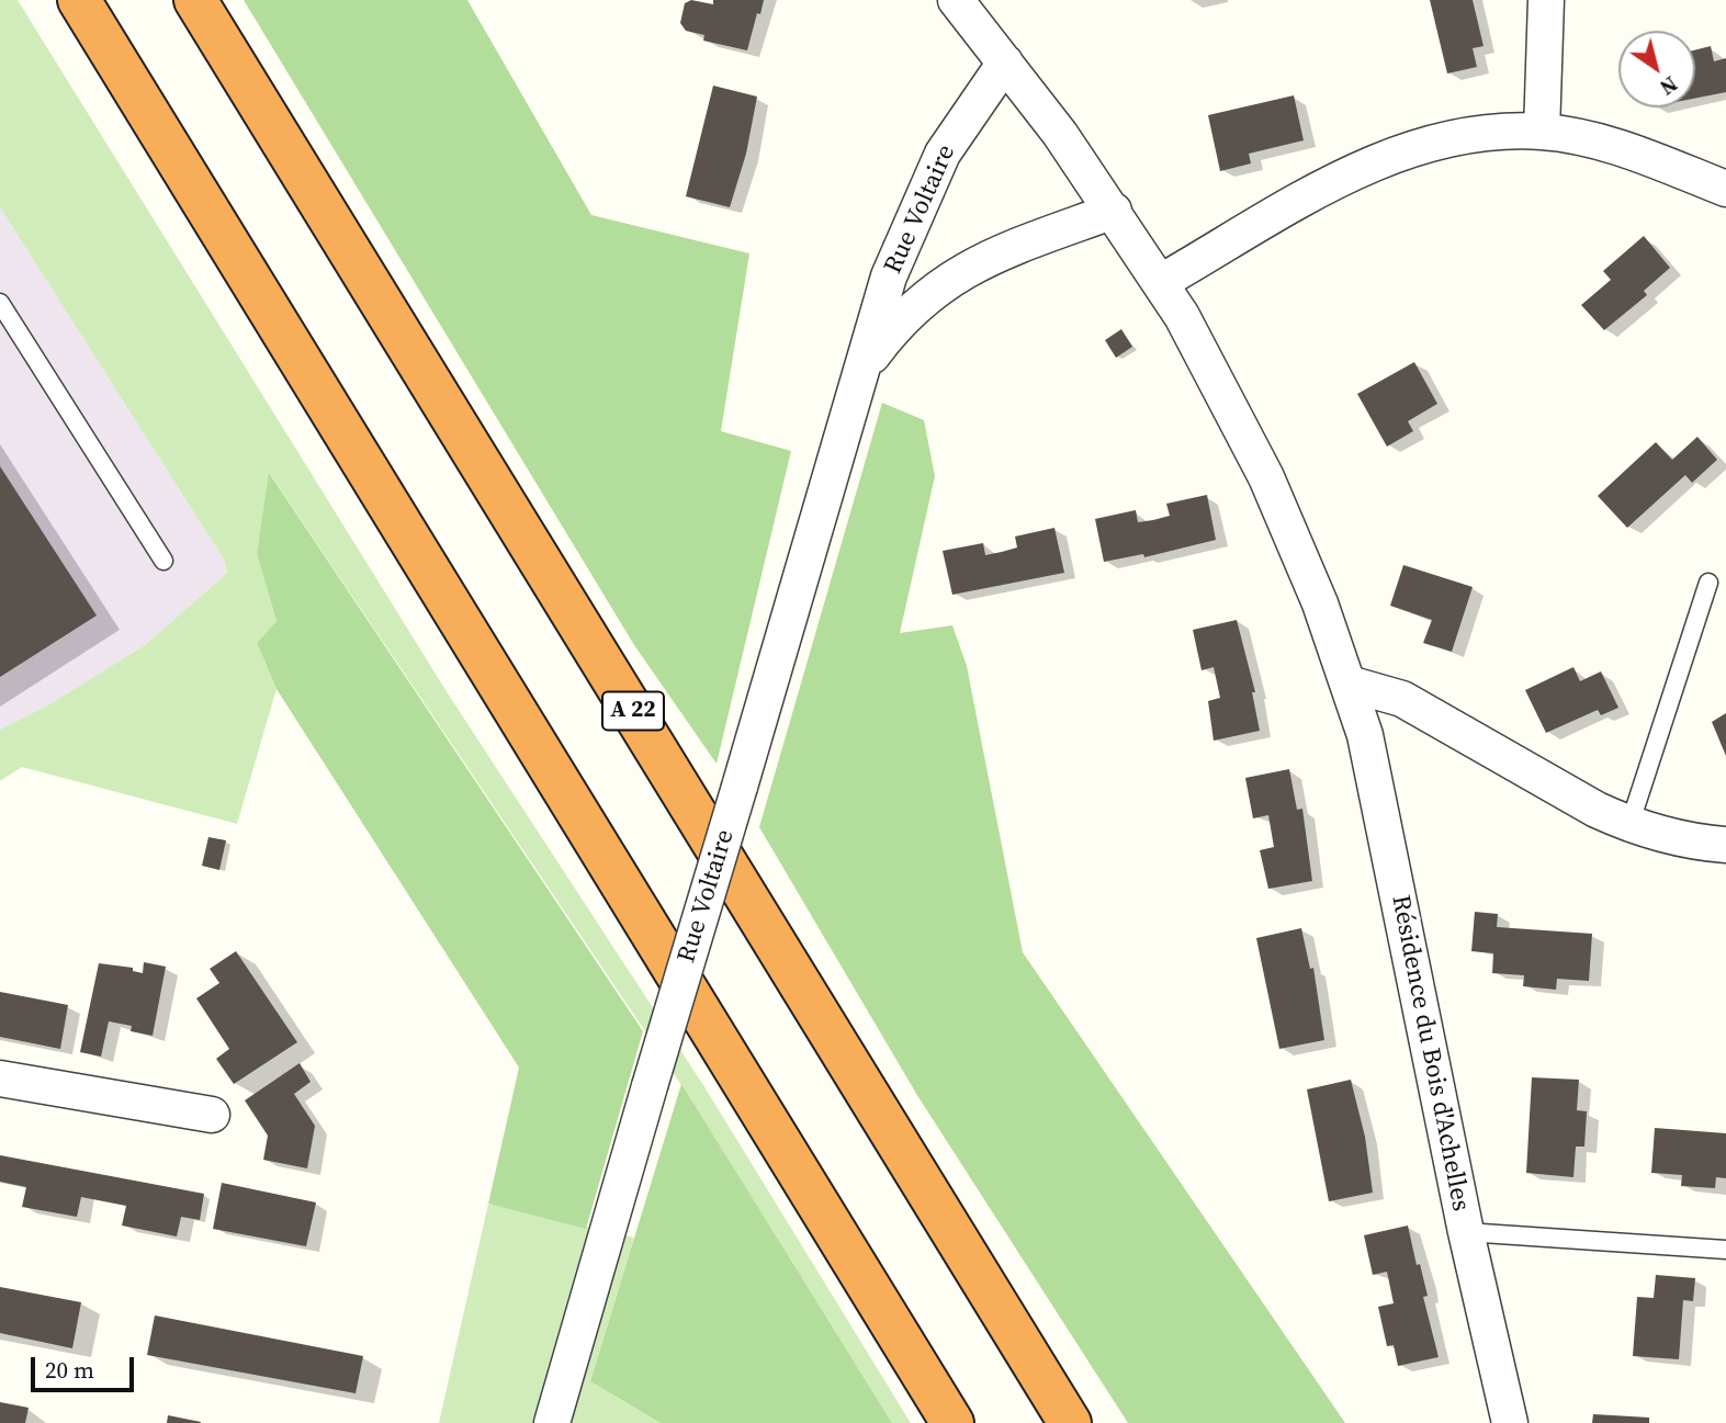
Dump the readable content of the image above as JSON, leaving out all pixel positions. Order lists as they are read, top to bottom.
{
  "streets": {
    "highway": ["A 22"],
    "street": ["Rue Voltaire", "Résidence du Bois d'Achelles"]
  },
  "crossings": [
    ["Rue Voltaire", "Résidence du Bois d'Achelles"]
  ],
  "scale_bar": "20 m",
  "north": "bottom right"
}
